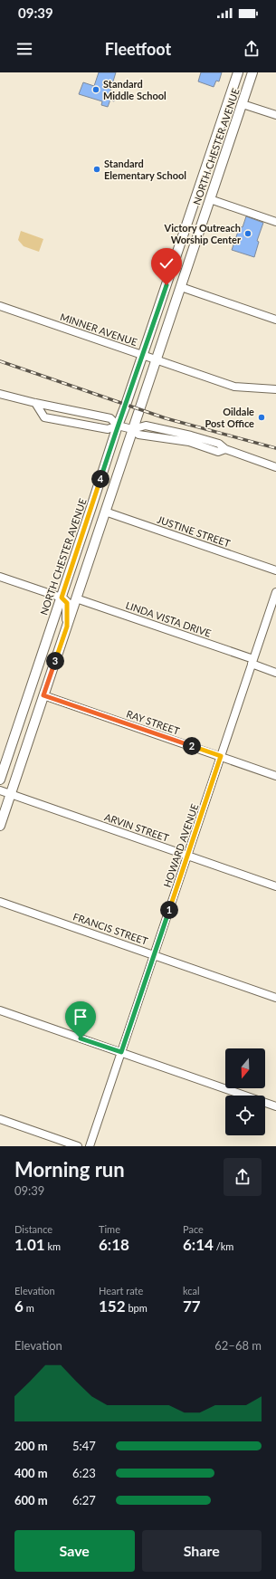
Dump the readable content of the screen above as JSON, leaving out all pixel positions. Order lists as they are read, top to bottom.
{
  "streets": {
    "main road": ["NORTH CHESTER AVENUE"],
    "street": [
      "MINNER AVENUE",
      "JUSTINE STREET",
      "LINDA VISTA DRIVE",
      "RAY STREET",
      "ARVIN STREET",
      "HOWARD AVENUE",
      "FRANCIS STREET"
    ]
  },
  "crossings": [
    ["NORTH CHESTER AVENUE", "MINNER AVENUE"],
    ["NORTH CHESTER AVENUE", "JUSTINE STREET"],
    ["NORTH CHESTER AVENUE", "LINDA VISTA DRIVE"],
    ["NORTH CHESTER AVENUE", "RAY STREET"],
    ["NORTH CHESTER AVENUE", "ARVIN STREET"],
    ["LINDA VISTA DRIVE", "HOWARD AVENUE"],
    ["RAY STREET", "HOWARD AVENUE"],
    ["ARVIN STREET", "HOWARD AVENUE"],
    ["HOWARD AVENUE", "FRANCIS STREET"]
  ],
  "places": [
    "Standard Middle School",
    "Standard Elementary School",
    "Victory Outreach Worship Center",
    "Oildale Post Office"
  ],
  "north": "bottom",
  "page": {
    "status": "09:39",
    "header": "Fleetfoot",
    "pins": [
      "4",
      "3",
      "2",
      "1"
    ],
    "heading": ["Morning run", "09:39"],
    "stats": [
      ["Distance", "1.01 km"],
      ["Time", "6:18"],
      ["Pace", "6:14 /km"],
      ["Elevation", "6 m"],
      ["Heart rate", "152 bpm"],
      ["kcal", "77"]
    ],
    "chart": ["Elevation", "62–68 m"],
    "list": [
      {
        "name": "200 m",
        "note": "5:47"
      },
      {
        "name": "400 m",
        "note": "6:23"
      },
      {
        "name": "600 m",
        "note": "6:27"
      }
    ],
    "buttons": ["Save", "Share"]
  }
}
